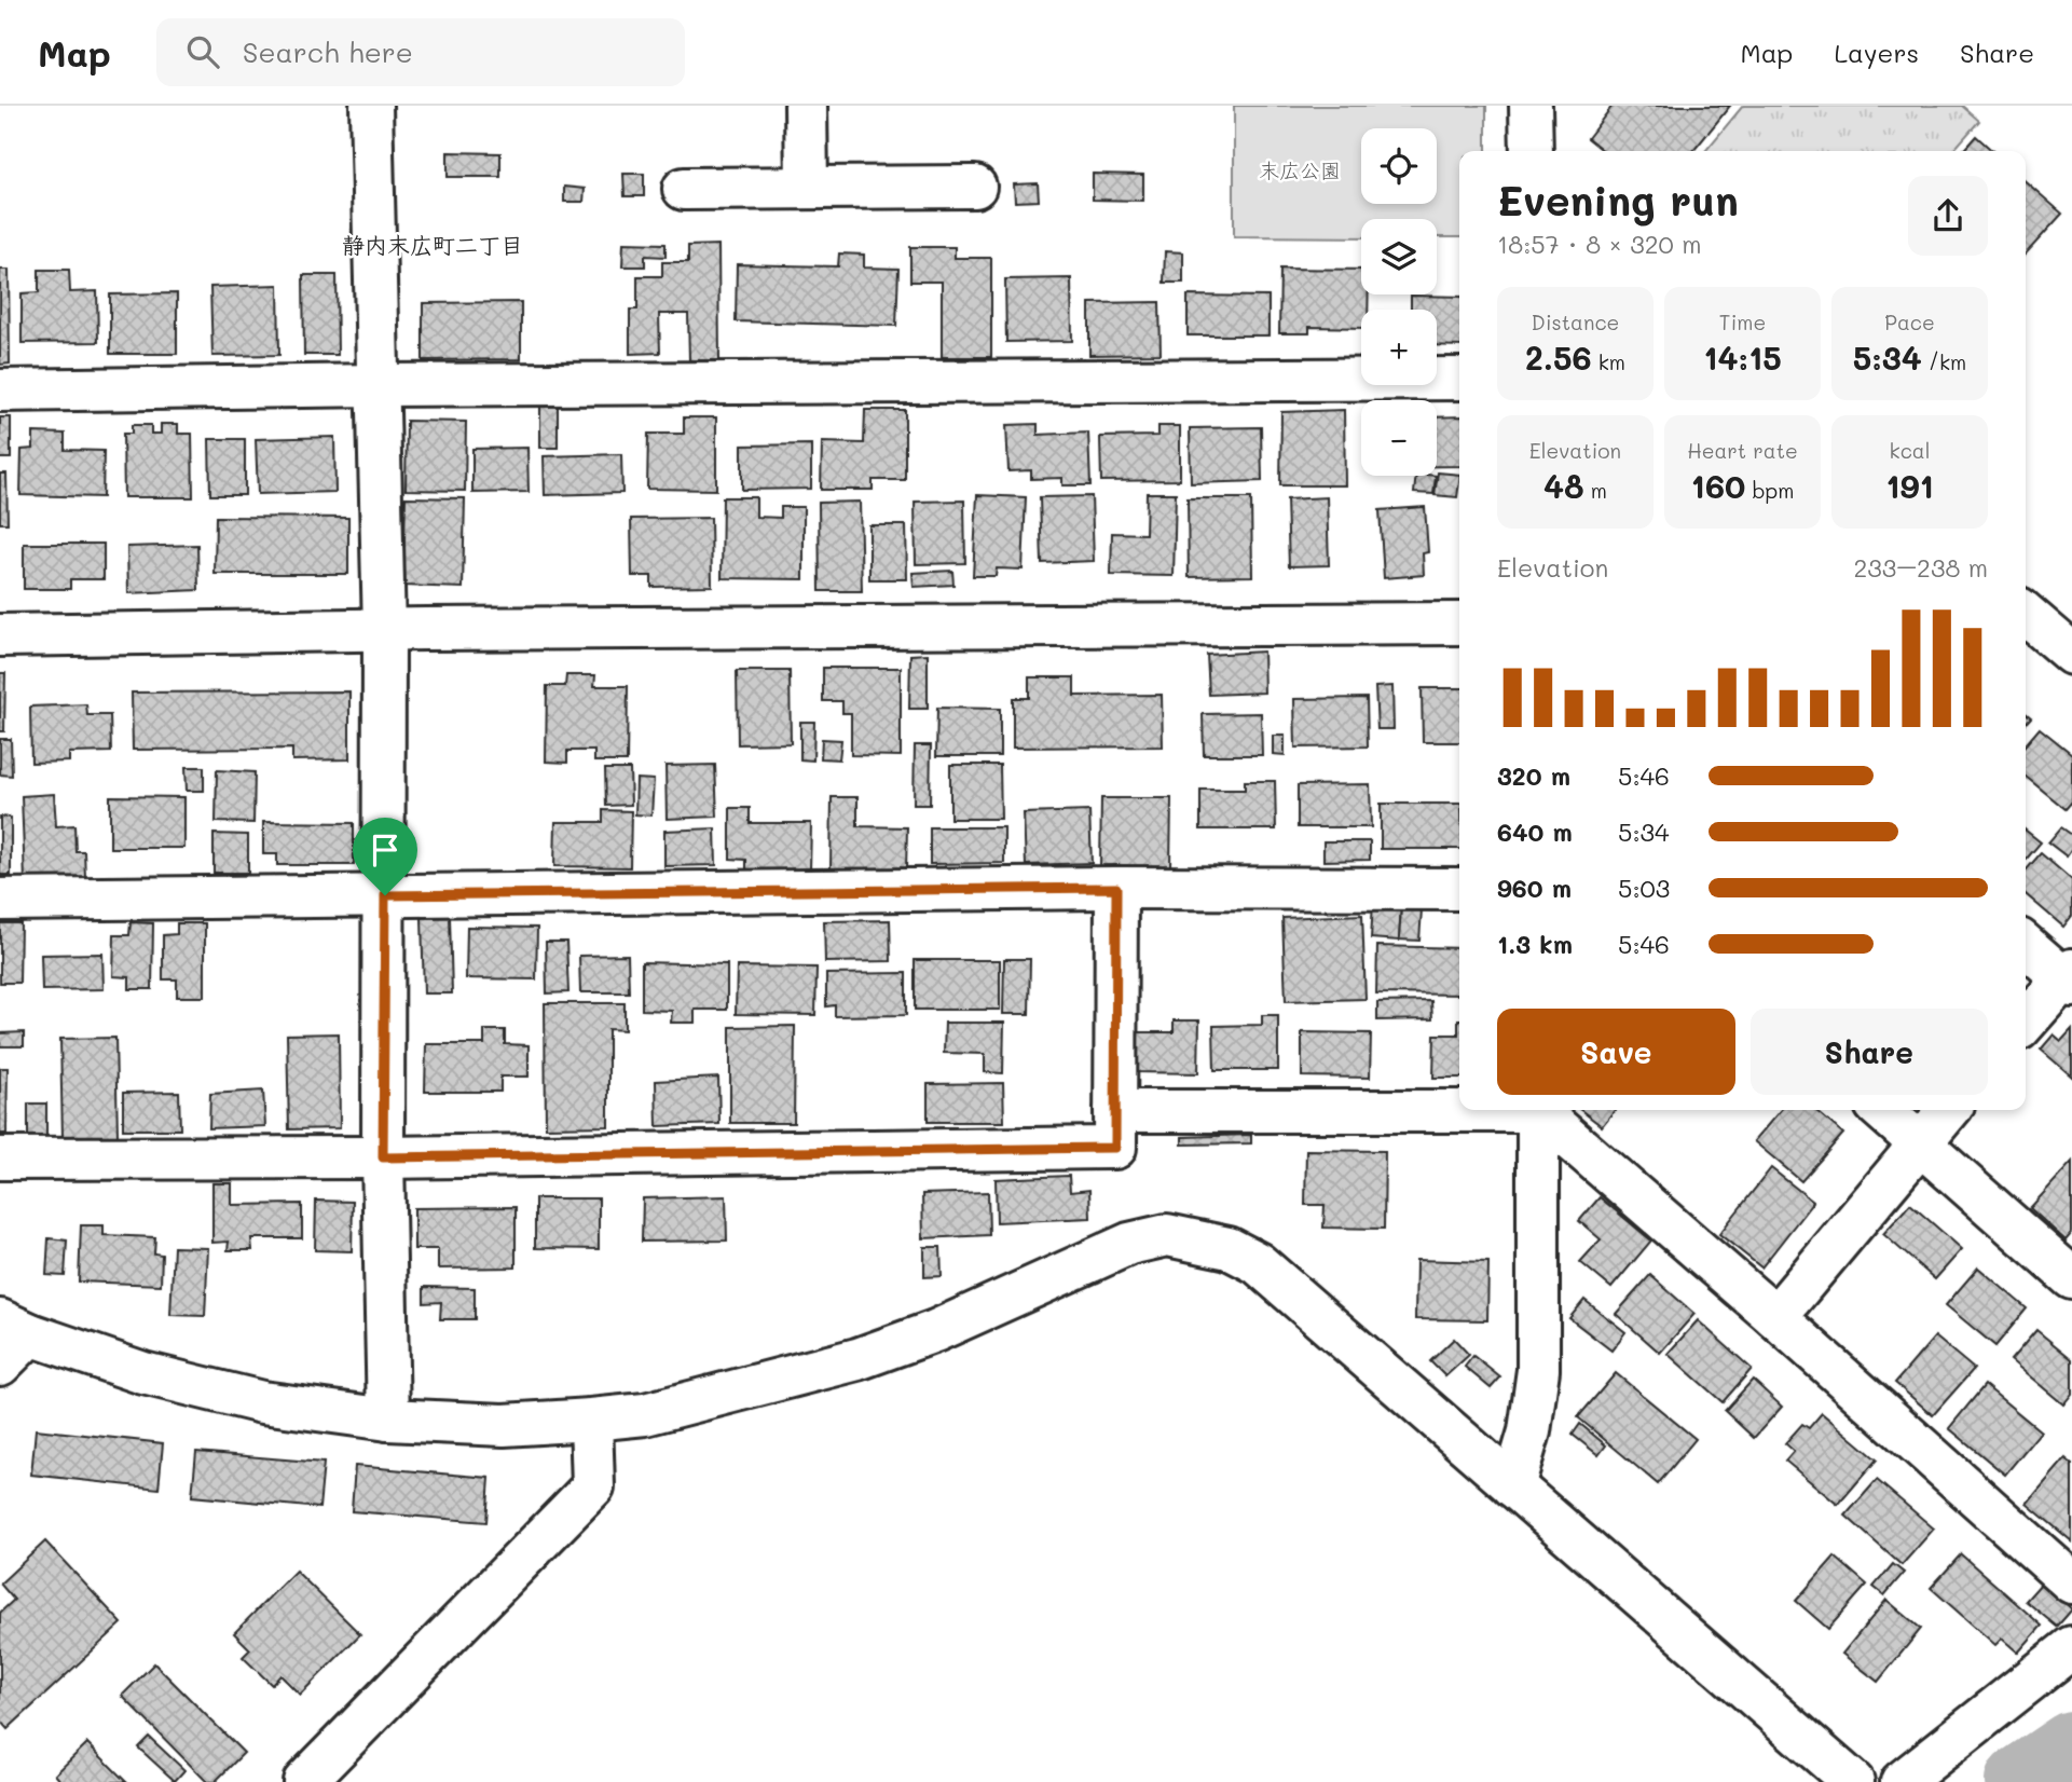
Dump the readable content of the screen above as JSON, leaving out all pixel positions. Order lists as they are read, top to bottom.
{
  "districts": ["静内末広町二丁目"],
  "parks": ["末広公園"],
  "page": {
    "header": "Map",
    "search": "Search here",
    "nav": ["Map", "Layers", "Share"],
    "map_buttons": ["+", "−"],
    "heading": ["Evening run", "18:57 · 8 × 320 m"],
    "stats": [
      ["Distance", "2.56 km"],
      ["Time", "14:15"],
      ["Pace", "5:34 /km"],
      ["Elevation", "48 m"],
      ["Heart rate", "160 bpm"],
      ["kcal", "191"]
    ],
    "chart": ["Elevation", "233–238 m"],
    "list": [
      {
        "name": "320 m",
        "note": "5:46"
      },
      {
        "name": "640 m",
        "note": "5:34"
      },
      {
        "name": "960 m",
        "note": "5:03"
      },
      {
        "name": "1.3 km",
        "note": "5:46"
      }
    ],
    "buttons": ["Save", "Share"]
  }
}
